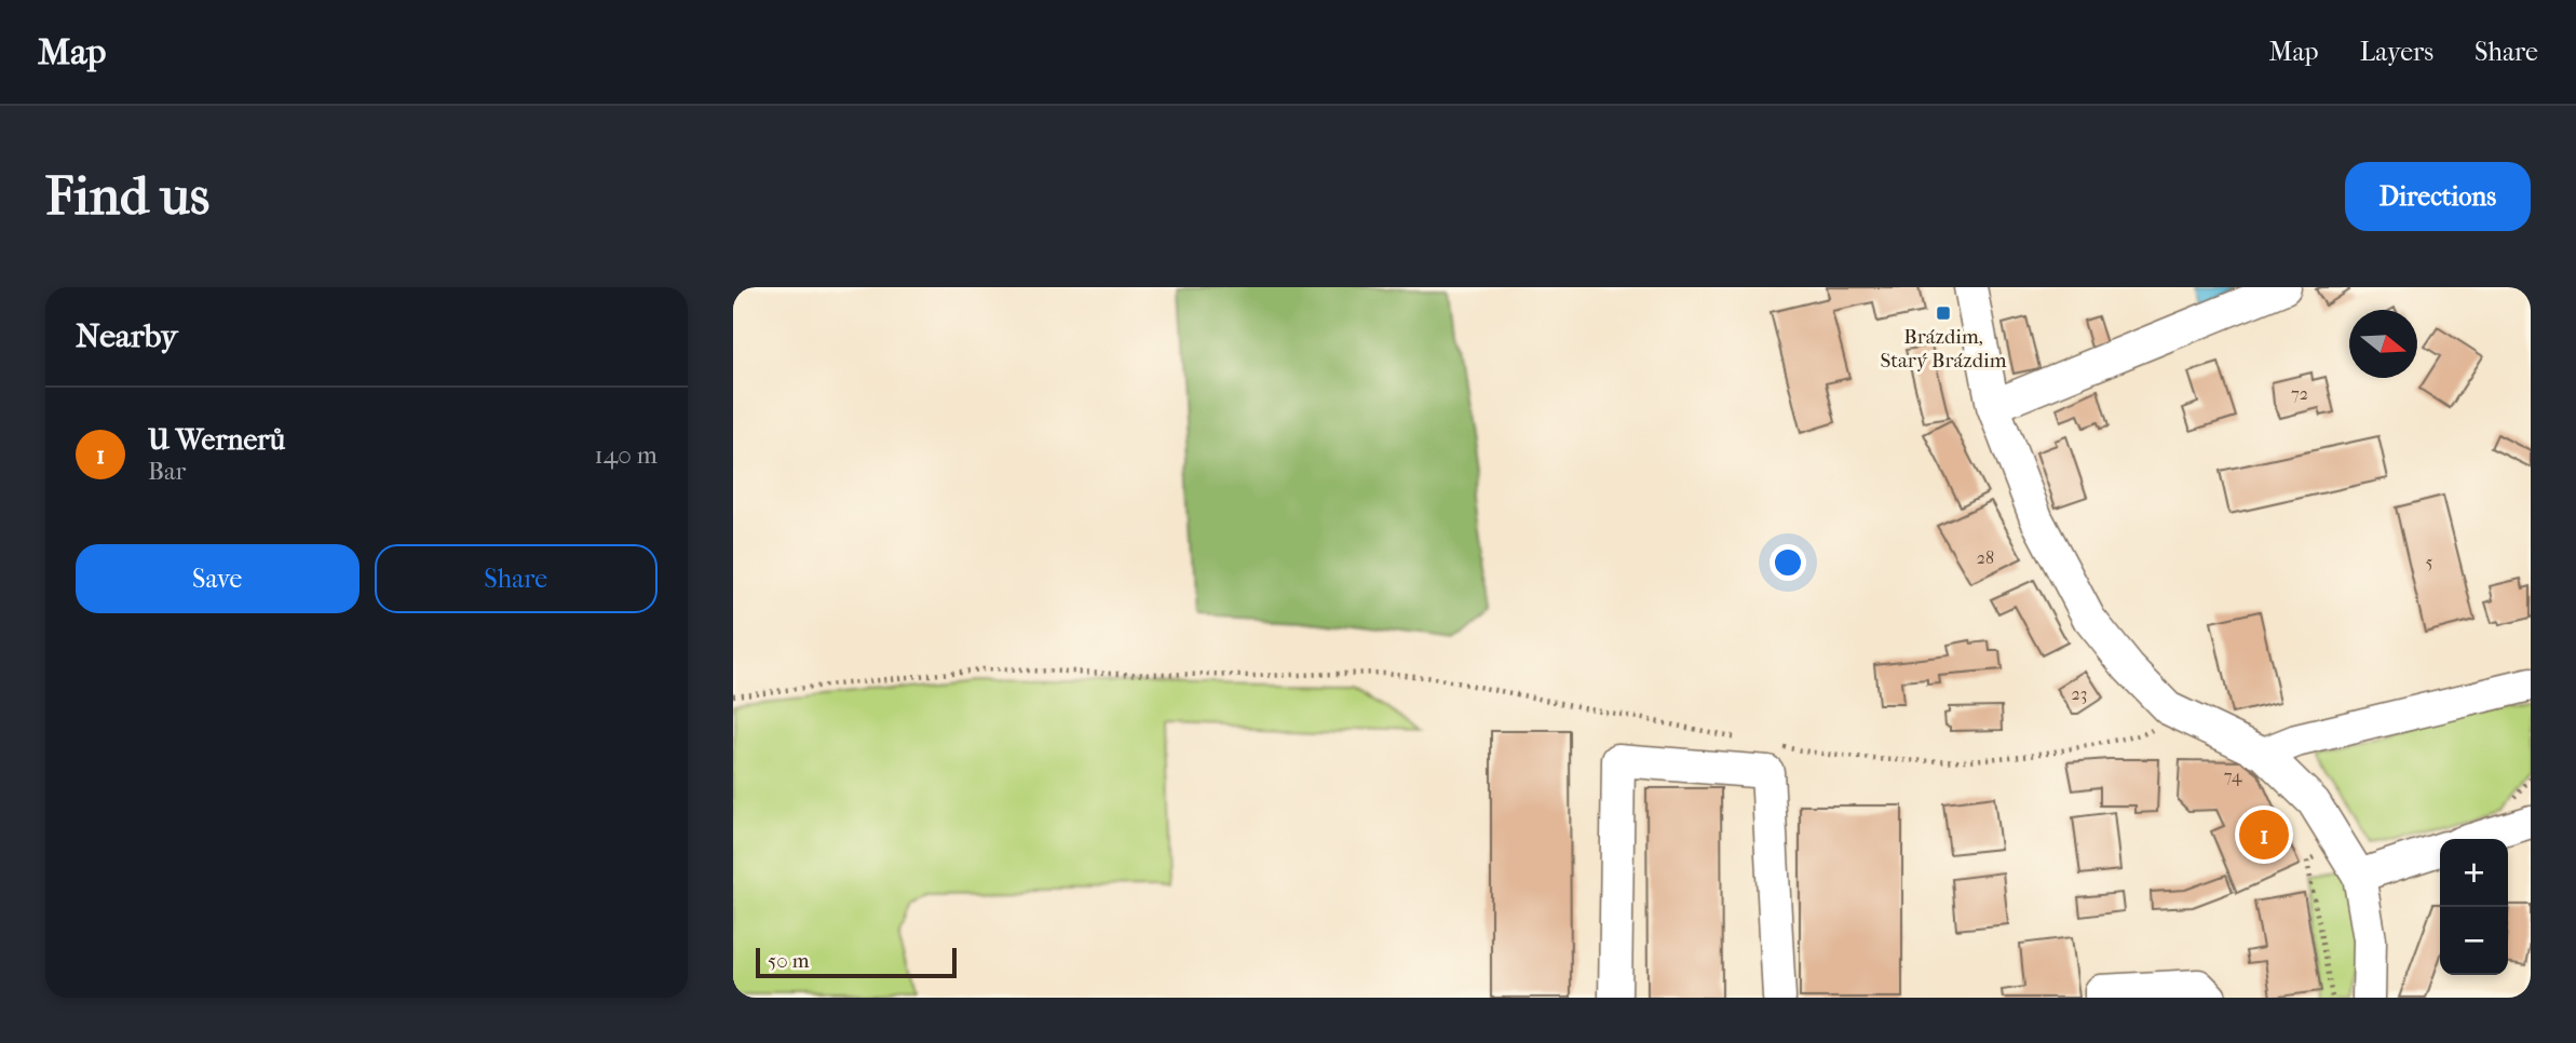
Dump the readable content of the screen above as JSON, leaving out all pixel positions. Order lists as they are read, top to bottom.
{
  "places": {
    "transit": ["Brázdim, Starý Brázdim"]
  },
  "house_numbers": [
    "72",
    "28",
    "5",
    "23",
    "74"
  ],
  "scale_bar": "50 m",
  "north": "right",
  "page": {
    "header": "Map",
    "nav": ["Map", "Layers", "Share"],
    "buttons": [
      "Directions",
      ["Save", "Share"]
    ],
    "title": "Find us",
    "heading": "Nearby",
    "list": [
      {
        "mark": "1",
        "name": "U Wernerů",
        "note": "Bar",
        "value": "140 m"
      }
    ],
    "pins": "1",
    "map_buttons": ["+", "−"],
    "scale": "50 m"
  }
}
